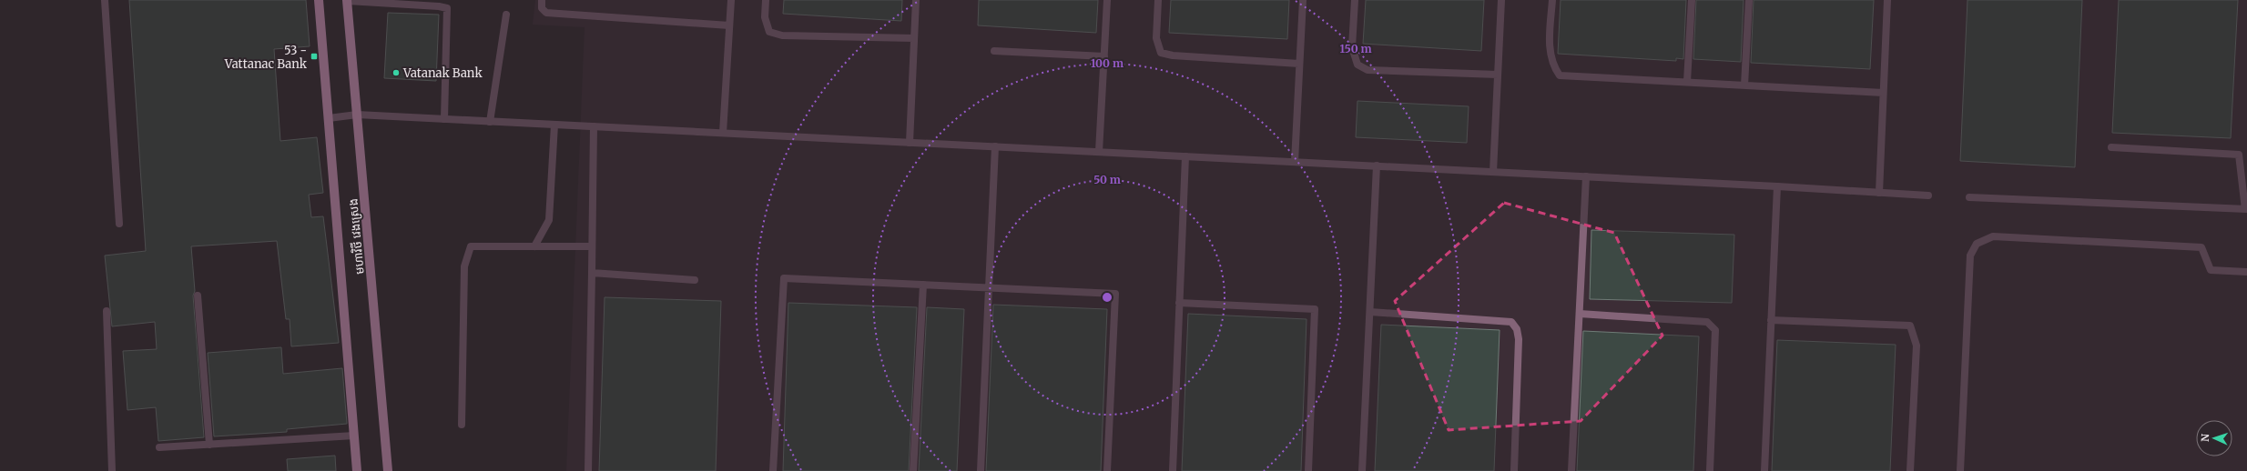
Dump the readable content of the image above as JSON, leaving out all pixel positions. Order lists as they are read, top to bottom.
{
  "streets": {
    "main road": ["មហាវិថី វេងស្រេង"]
  },
  "places": {
    "transit": ["53 - Vattanac Bank"],
    "other": ["Vatanak Bank"]
  },
  "north": "left",
  "rings": ["150 m", "100 m", "50 m"]
}
